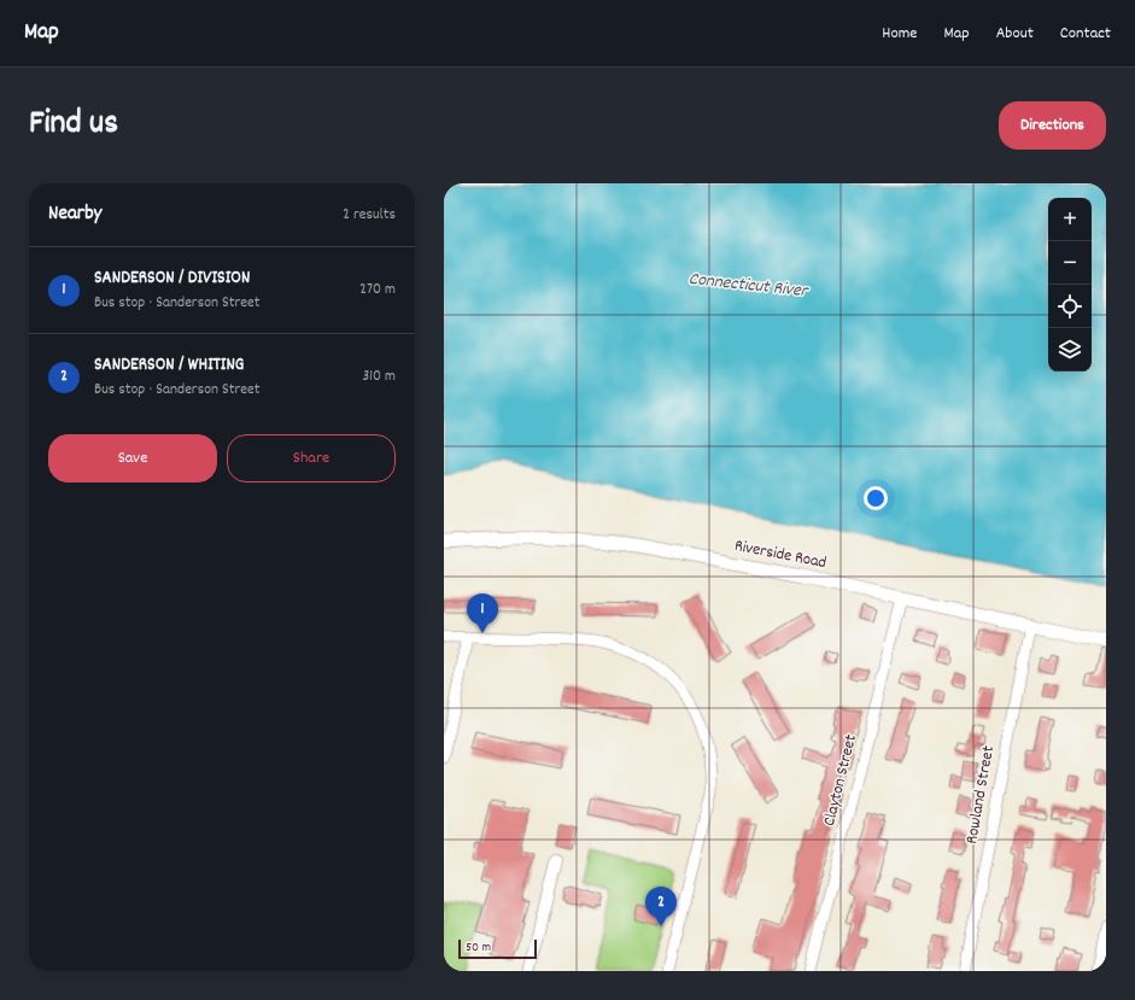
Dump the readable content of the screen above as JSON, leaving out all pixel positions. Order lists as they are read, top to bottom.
{
  "streets": {
    "street": ["Riverside Road", "Clayton Street", "Rowland Street"]
  },
  "crossings": [
    ["Riverside Road", "Clayton Street"],
    ["Riverside Road", "Rowland Street"]
  ],
  "water": ["Connecticut River"],
  "scale_bar": "50 m",
  "page": {
    "header": "Map",
    "nav": [
      "Home",
      "Map",
      "About",
      "Contact"
    ],
    "title": "Find us",
    "buttons": [
      "Directions",
      ["Save", "Share"]
    ],
    "heading": ["Nearby", "2 results"],
    "map_buttons": ["+", "−"],
    "list": [
      {
        "mark": "1",
        "name": "SANDERSON / DIVISION",
        "note": "Bus stop · Sanderson Street",
        "value": "270 m"
      },
      {
        "mark": "2",
        "name": "SANDERSON / WHITING",
        "note": "Bus stop · Sanderson Street",
        "value": "310 m"
      }
    ],
    "pins": ["1", "2"],
    "scale": "50 m"
  }
}
